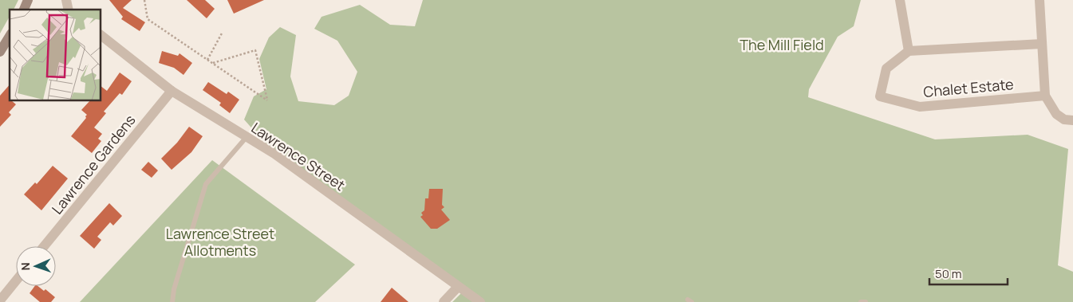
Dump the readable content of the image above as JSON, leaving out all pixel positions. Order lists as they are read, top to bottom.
{
  "streets": {
    "street": ["Chalet Estate", "Lawrence Street", "Lawrence Gardens"]
  },
  "crossings": [
    ["Lawrence Street", "Lawrence Gardens"]
  ],
  "parks": ["The Mill Field", "Lawrence Street Allotments"],
  "scale_bar": "50 m",
  "north": "left"
}
